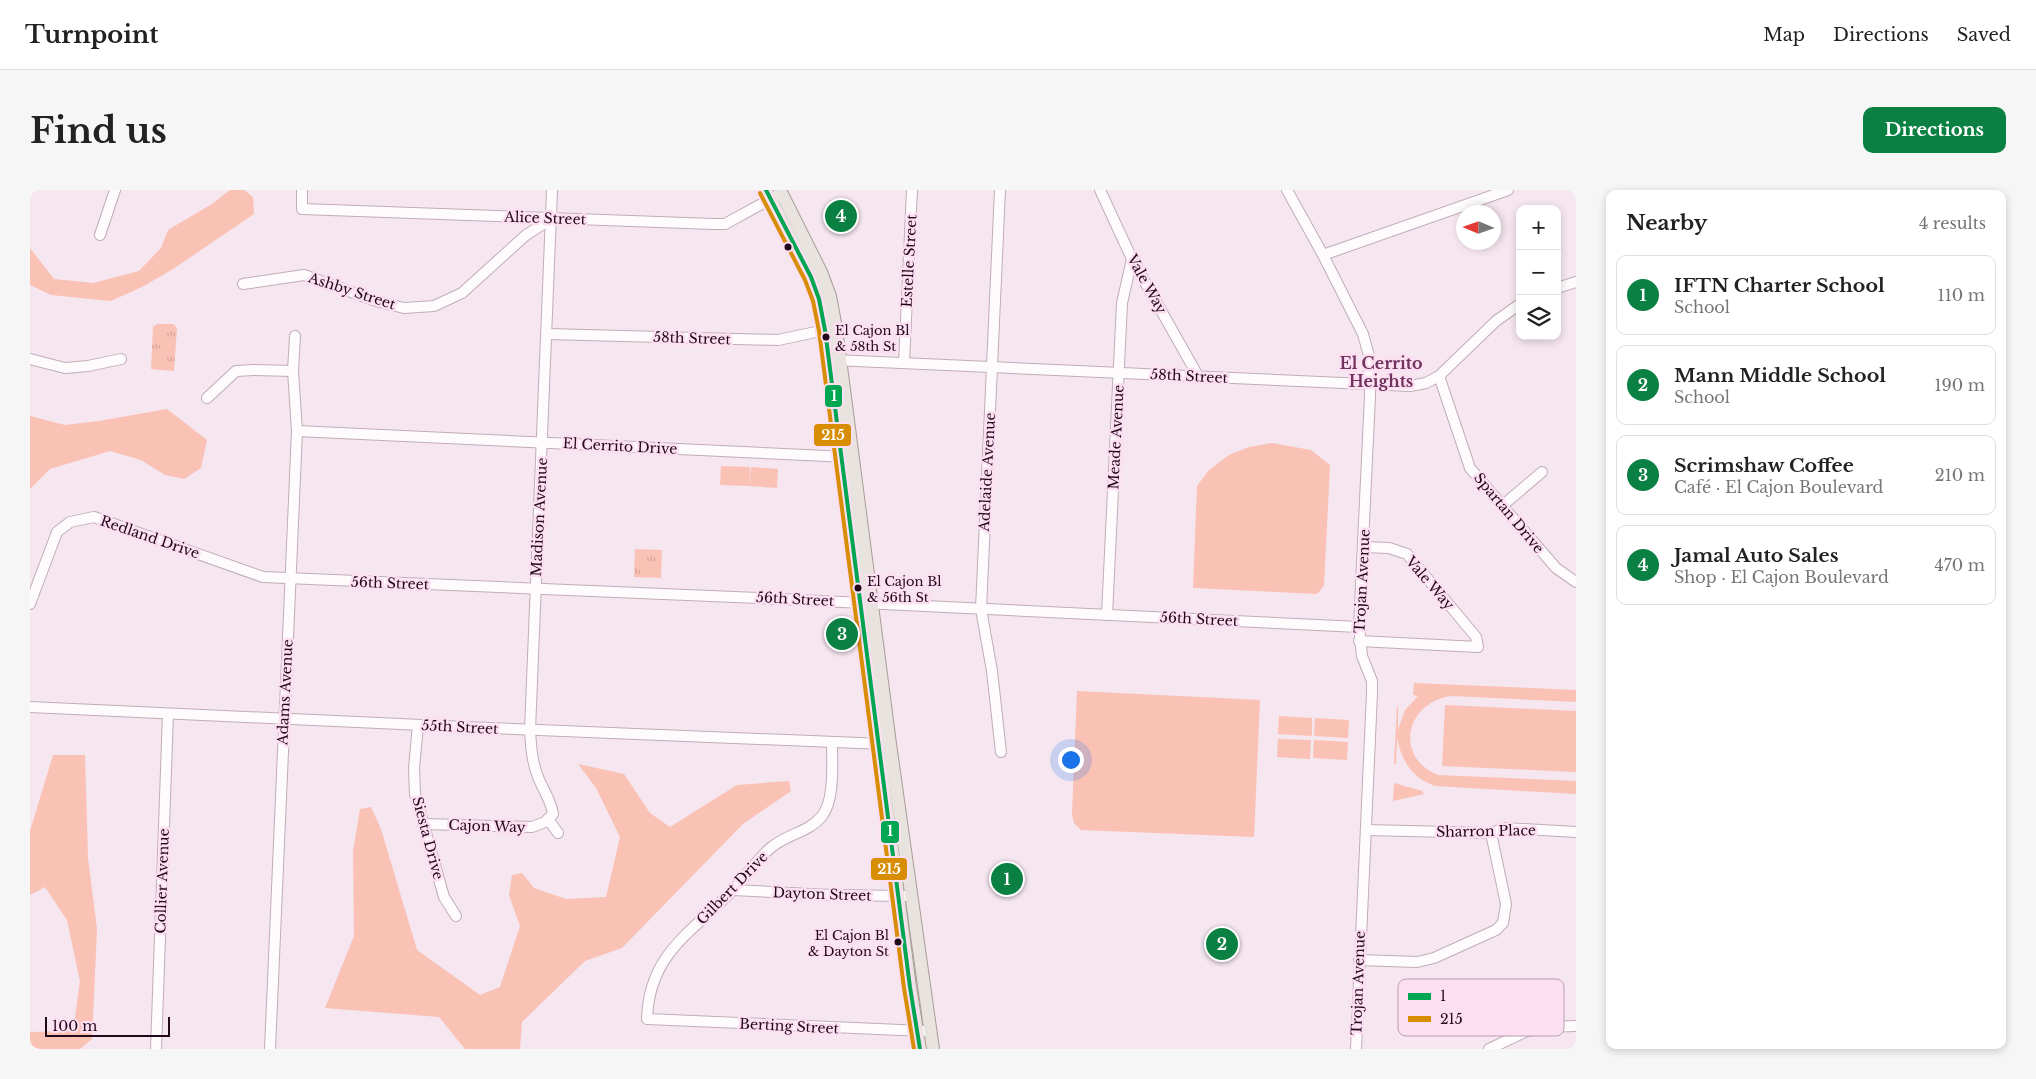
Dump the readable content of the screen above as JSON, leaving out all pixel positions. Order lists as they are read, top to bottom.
{
  "streets": {
    "street": [
      "Alice Street",
      "Estelle Street",
      "Vale Way",
      "Ashby Street",
      "58th Street",
      "Meade Avenue",
      "El Cerrito Drive",
      "Adelaide Avenue",
      "Spartan Drive",
      "Madison Avenue",
      "Redland Drive",
      "Trojan Avenue",
      "56th Street",
      "Adams Avenue",
      "55th Street",
      "Cajon Way",
      "Sharron Place",
      "Siesta Drive",
      "Collier Avenue",
      "Gilbert Drive",
      "Dayton Street",
      "Berting Street"
    ]
  },
  "crossings": [
    ["Alice Street", "Ashby Street"],
    ["Alice Street", "Madison Avenue"],
    ["Estelle Street", "58th Street"],
    ["Vale Way", "58th Street"],
    ["Vale Way", "Meade Avenue"],
    ["Vale Way", "Trojan Avenue"],
    ["Ashby Street", "Madison Avenue"],
    ["58th Street", "Meade Avenue"],
    ["58th Street", "Adelaide Avenue"],
    ["58th Street", "Spartan Drive"],
    ["58th Street", "Madison Avenue"],
    ["58th Street", "Trojan Avenue"],
    ["Meade Avenue", "56th Street"],
    ["El Cerrito Drive", "Madison Avenue"],
    ["El Cerrito Drive", "Adams Avenue"],
    ["Adelaide Avenue", "56th Street"],
    ["Madison Avenue", "56th Street"],
    ["Madison Avenue", "55th Street"],
    ["Madison Avenue", "Cajon Way"],
    ["Redland Drive", "56th Street"],
    ["Redland Drive", "Adams Avenue"],
    ["Trojan Avenue", "56th Street"],
    ["Trojan Avenue", "Sharron Place"],
    ["56th Street", "Adams Avenue"],
    ["Adams Avenue", "55th Street"],
    ["55th Street", "Siesta Drive"],
    ["55th Street", "Collier Avenue"],
    ["55th Street", "Gilbert Drive"],
    ["Cajon Way", "Siesta Drive"],
    ["Gilbert Drive", "Dayton Street"],
    ["Gilbert Drive", "Berting Street"]
  ],
  "districts": ["El Cerrito Heights"],
  "places": ["El Cajon Bl & 58th St", "El Cajon Bl & 56th St", "El Cajon Bl & Dayton St"],
  "lines": ["transit line 1", "transit line 215"],
  "legend": ["1", "215"],
  "scale_bar": "100 m",
  "north": "left",
  "page": {
    "header": "Turnpoint",
    "nav": ["Map", "Directions", "Saved"],
    "buttons": "Directions",
    "title": "Find us",
    "heading": ["Nearby", "4 results"],
    "pins": [
      "4",
      "3",
      "1",
      "2"
    ],
    "map_buttons": ["+", "−"],
    "list": [
      {
        "mark": "1",
        "name": "IFTN Charter School",
        "note": "School",
        "value": "110 m"
      },
      {
        "mark": "2",
        "name": "Mann Middle School",
        "note": "School",
        "value": "190 m"
      },
      {
        "mark": "3",
        "name": "Scrimshaw Coffee",
        "note": "Café · El Cajon Boulevard",
        "value": "210 m"
      },
      {
        "mark": "4",
        "name": "Jamal Auto Sales",
        "note": "Shop · El Cajon Boulevard",
        "value": "470 m"
      }
    ],
    "scale": "100 m"
  }
}
